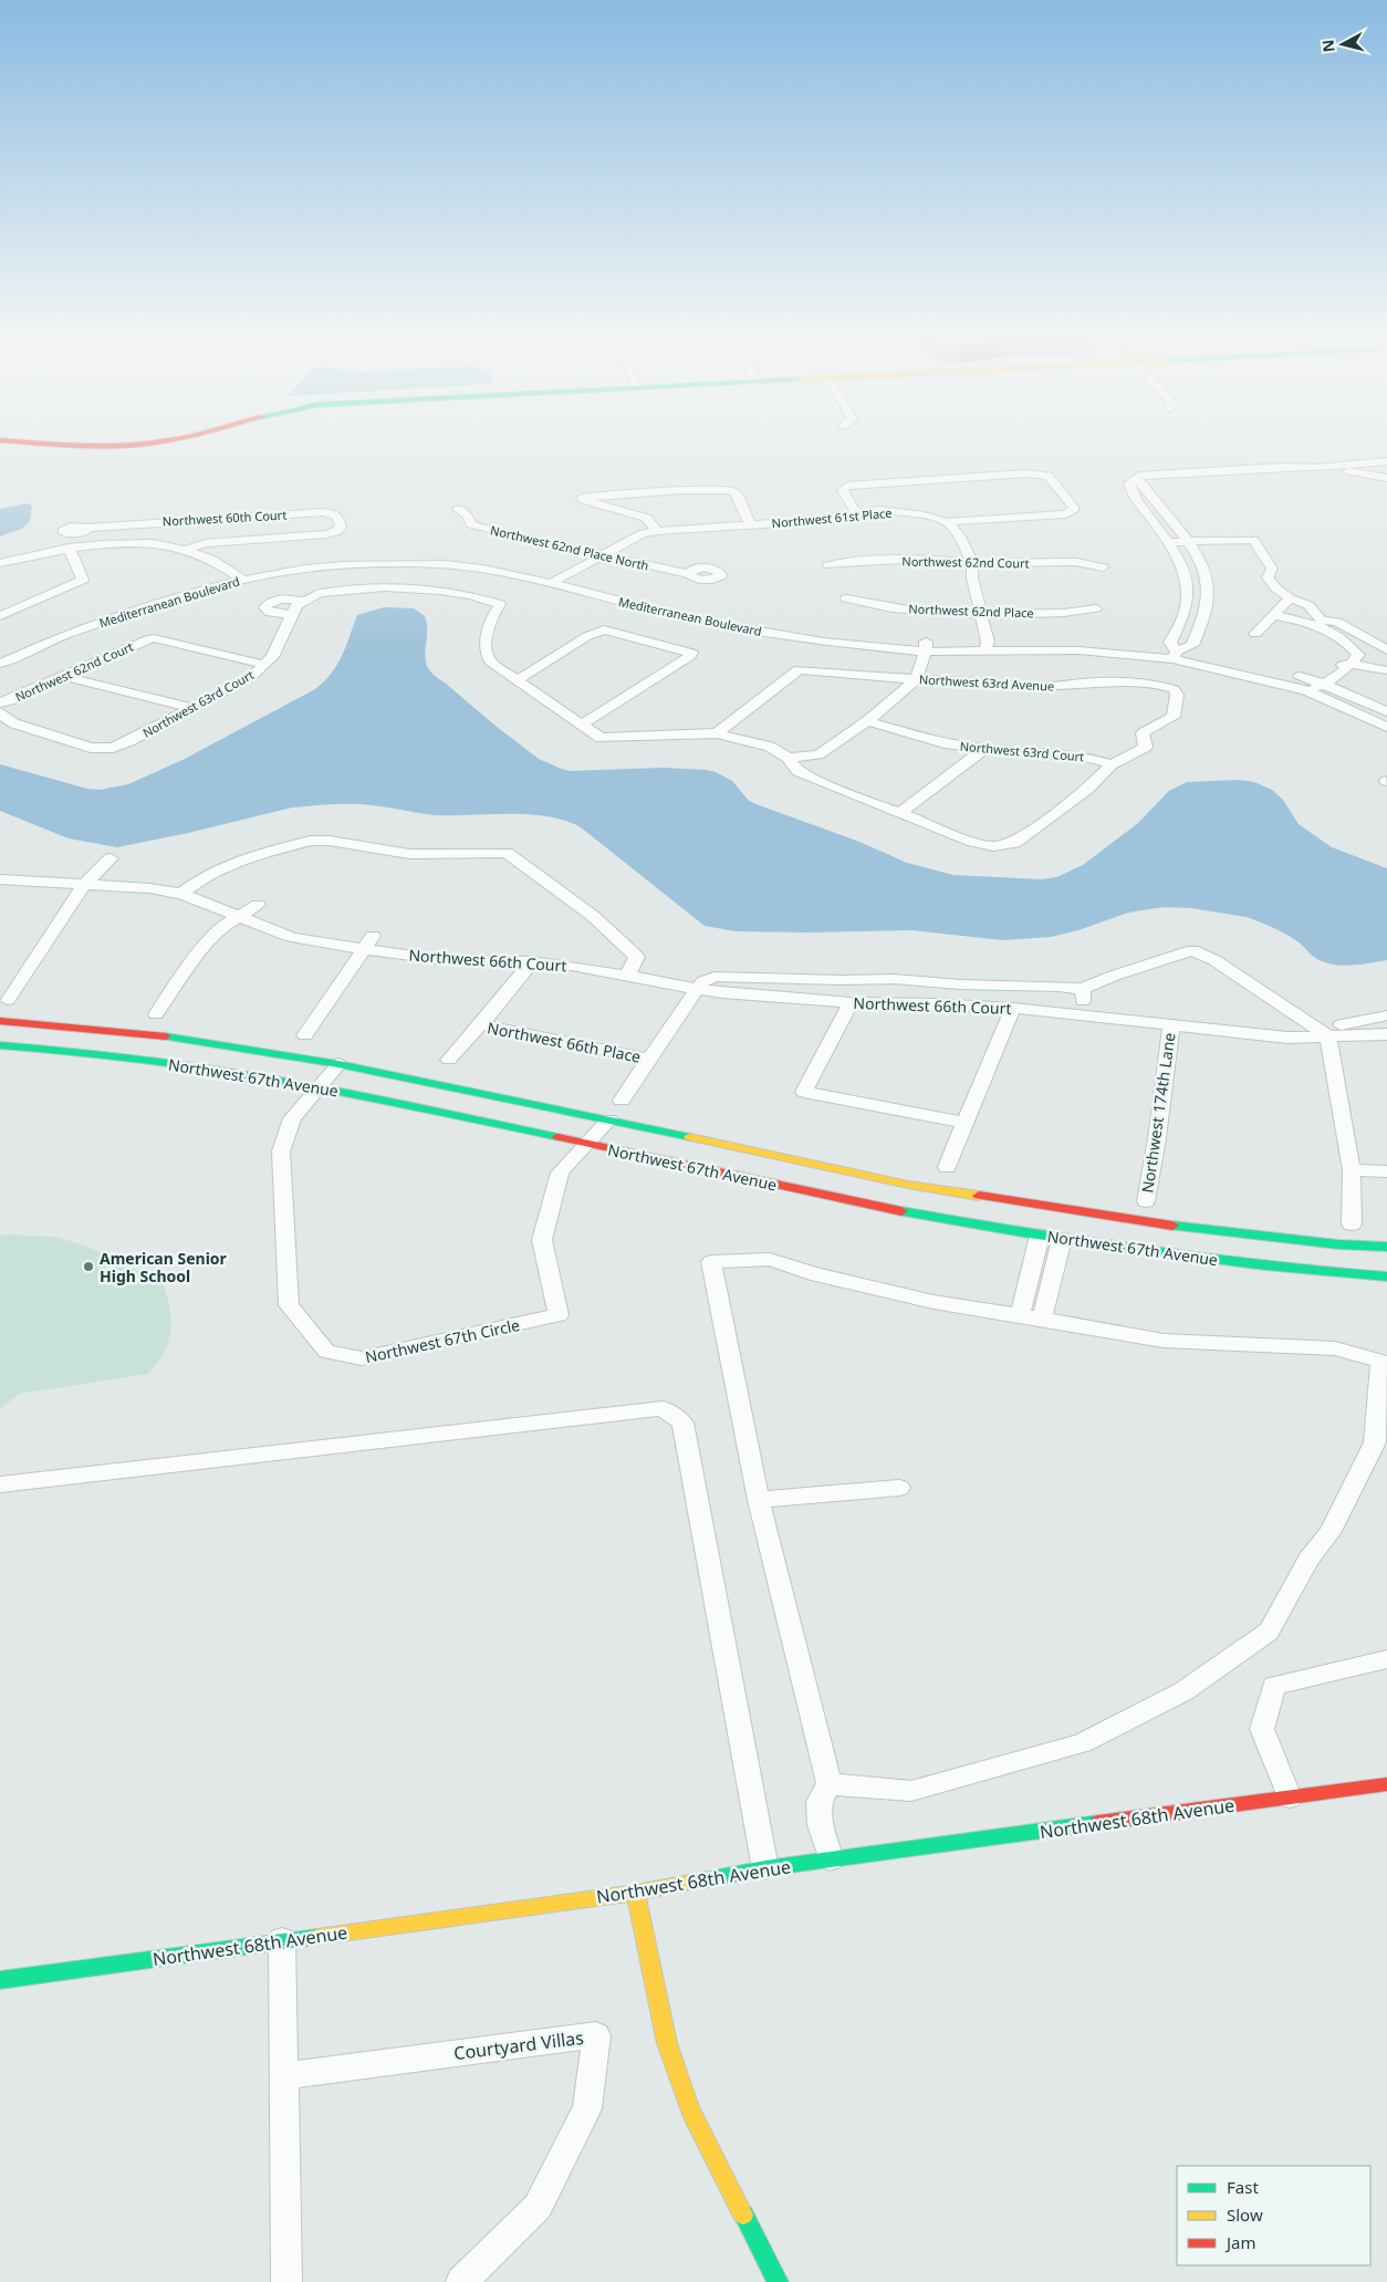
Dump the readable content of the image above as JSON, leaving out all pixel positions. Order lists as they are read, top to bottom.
{
  "streets": {
    "street": [
      "Northwest 60th Court",
      "Northwest 61st Place",
      "Northwest 62nd Place North",
      "Northwest 62nd Court",
      "Mediterranean Boulevard",
      "Northwest 62nd Place",
      "Northwest 63rd Avenue",
      "Northwest 63rd Court",
      "Northwest 66th Court",
      "Northwest 66th Place",
      "Northwest 67th Avenue",
      "Northwest 174th Lane",
      "Northwest 67th Circle",
      "Northwest 68th Avenue",
      "Courtyard Villas"
    ]
  },
  "crossings": [
    ["Northwest 60th Court", "Mediterranean Boulevard"],
    ["Northwest 61st Place", "Northwest 62nd Place North"],
    ["Northwest 61st Place", "Mediterranean Boulevard"],
    ["Northwest 62nd Court", "Northwest 63rd Court"],
    ["Northwest 66th Court", "Northwest 174th Lane"],
    ["Northwest 67th Avenue", "Northwest 67th Circle"]
  ],
  "places": ["American Senior High School"],
  "legend": ["Fast", "Slow", "Jam"],
  "north": "left"
}
